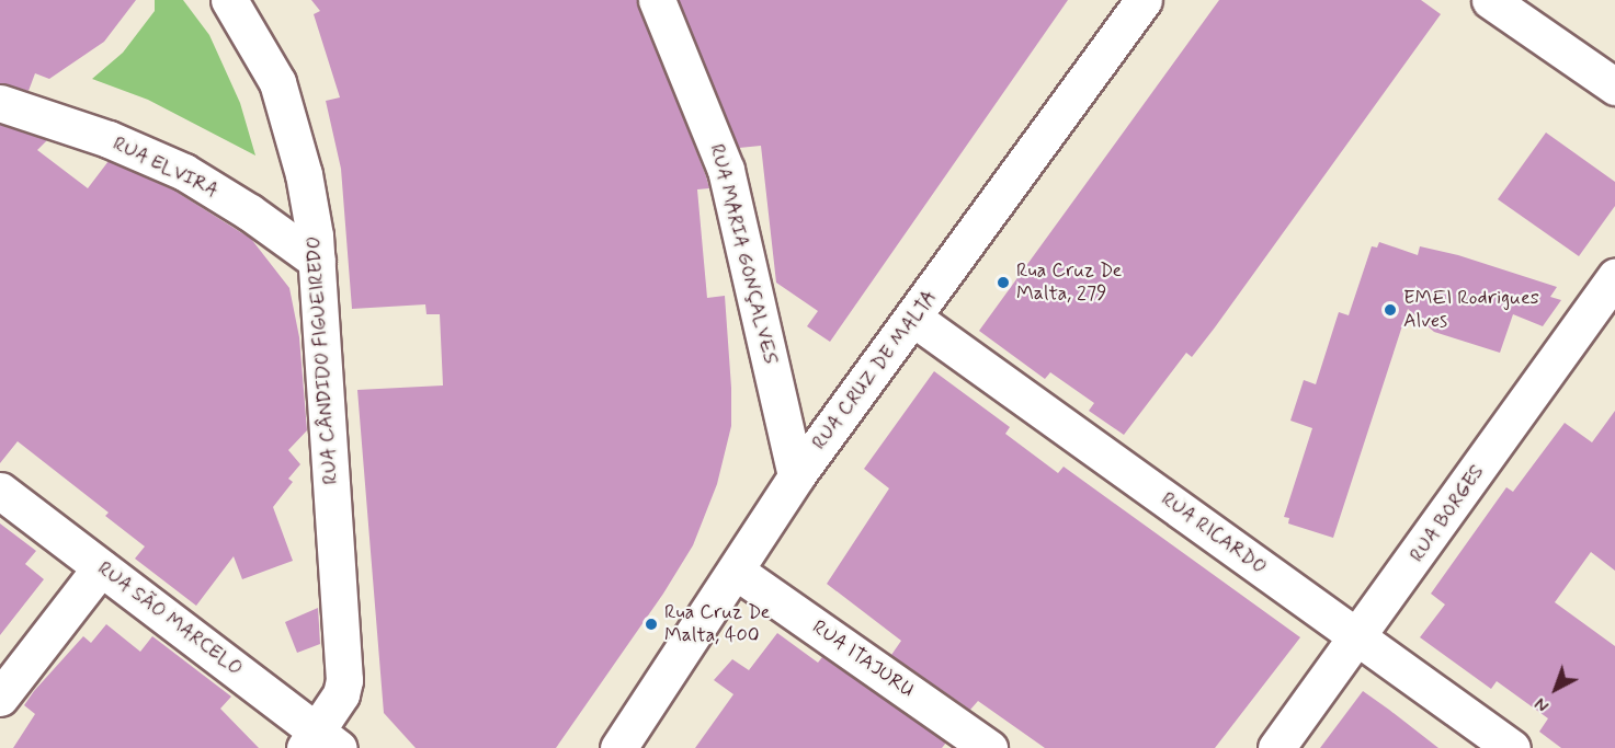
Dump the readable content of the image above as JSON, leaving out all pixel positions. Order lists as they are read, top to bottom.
{
  "streets": {
    "street": [
      "RUA ELVIRA",
      "RUA MARIA GONÇALVES",
      "RUA CÂNDIDO FIGUEIREDO",
      "RUA CRUZ DE MALTA",
      "RUA BORGES",
      "RUA RICARDO",
      "RUA SÃO MARCELO",
      "RUA ITAJURU"
    ]
  },
  "crossings": [
    ["RUA ELVIRA", "RUA CÂNDIDO FIGUEIREDO"],
    ["RUA MARIA GONÇALVES", "RUA CRUZ DE MALTA"],
    ["RUA CÂNDIDO FIGUEIREDO", "RUA SÃO MARCELO"],
    ["RUA CRUZ DE MALTA", "RUA RICARDO"],
    ["RUA CRUZ DE MALTA", "RUA ITAJURU"],
    ["RUA BORGES", "RUA RICARDO"]
  ],
  "places": ["Rua Cruz De Malta, 279", "EMEI Rodrigues Alves", "Rua Cruz De Malta, 400"],
  "north": "bottom left"
}
